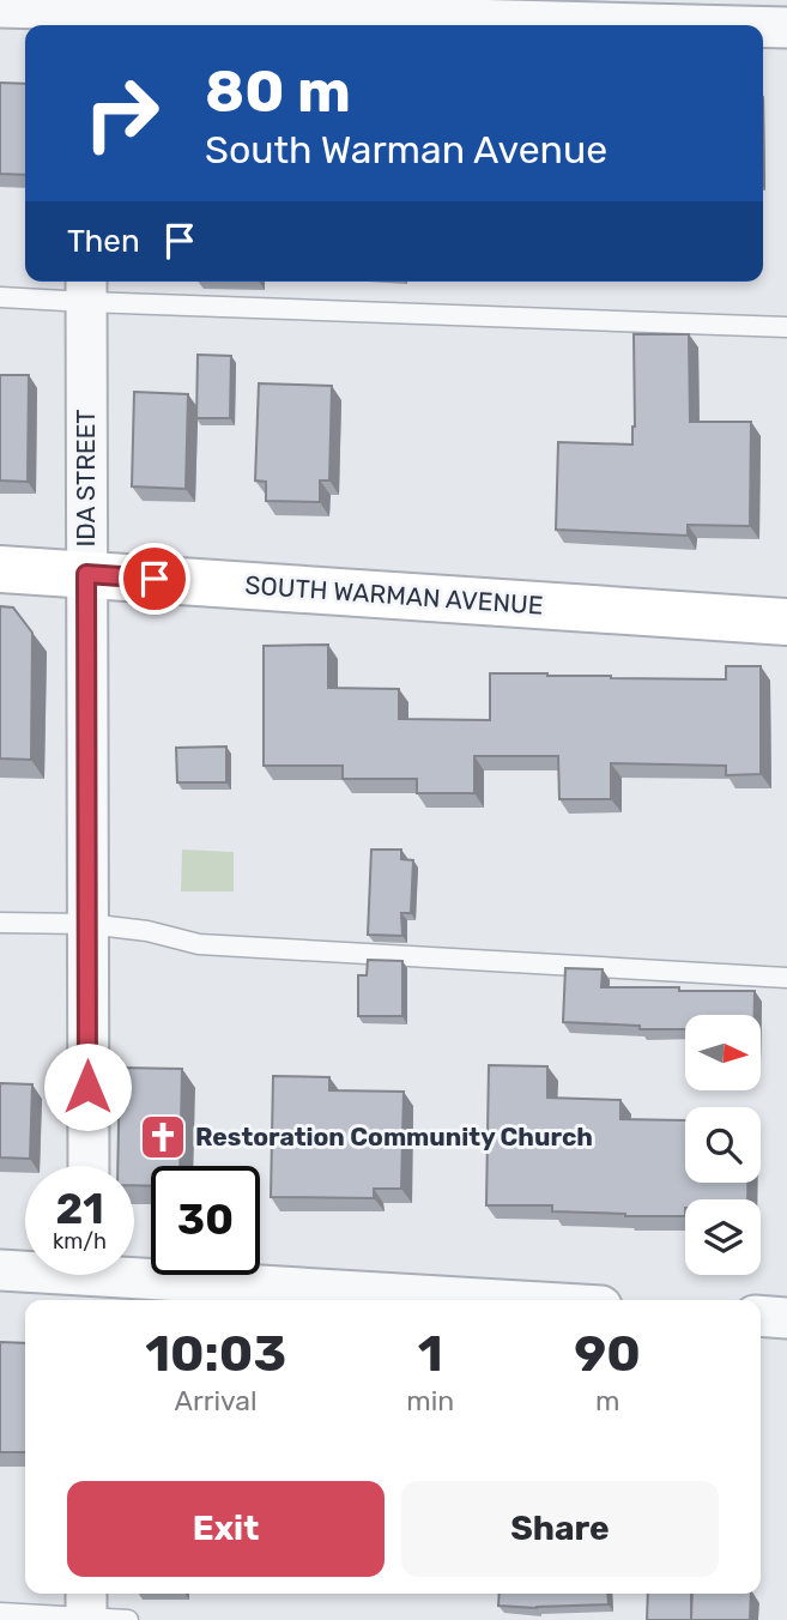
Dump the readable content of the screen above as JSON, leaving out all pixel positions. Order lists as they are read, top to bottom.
{
  "streets": {
    "main road": ["SOUTH WARMAN AVENUE"],
    "street": ["IDA STREET"]
  },
  "crossings": [
    ["IDA STREET", "SOUTH WARMAN AVENUE"]
  ],
  "places": {
    "church": ["Restoration Community Church"]
  },
  "north": "right",
  "page": {
    "turn": ["80 m", "South Warman Avenue"],
    "then": "Then",
    "speed": "21 km/h",
    "limit": "30",
    "eta": [
      "10:03",
      "Arrival",
      "1",
      "min",
      "90",
      "m"
    ],
    "buttons": ["Exit", "Share"]
  }
}
